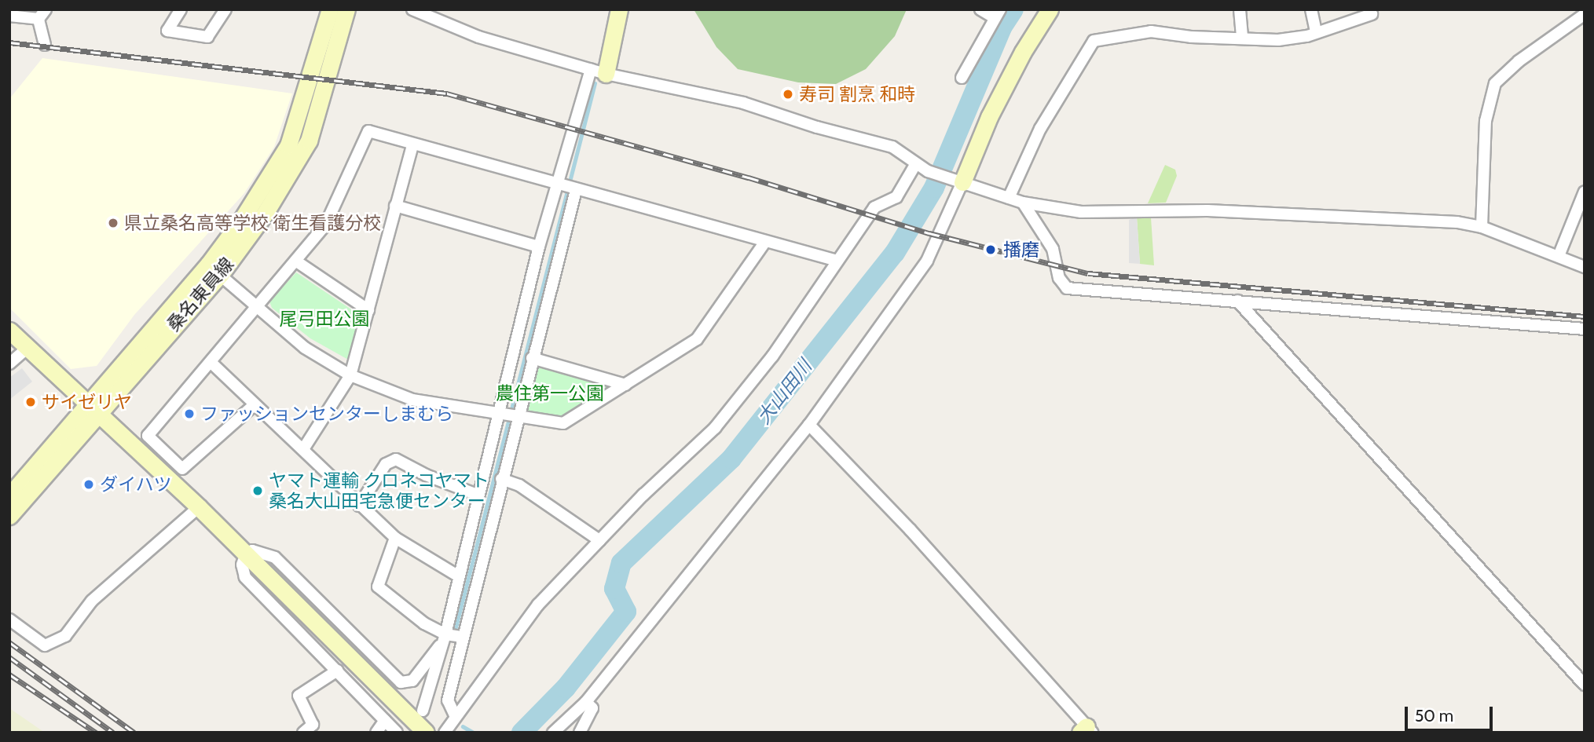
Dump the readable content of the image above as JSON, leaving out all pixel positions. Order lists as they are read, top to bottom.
{
  "streets": {
    "main road": ["桑名東員線"]
  },
  "water": ["大山田川"],
  "parks": ["尾弓田公園", "農住第一公園"],
  "places": [
    "寿司 割烹 和時",
    "県立桑名高等学校 衛生看護分校",
    "播磨",
    "サイゼリヤ",
    "ファッションセンターしまむら",
    "ダイハツ",
    "ヤマト運輸 クロネコヤマト 桑名大山田宅急便センター"
  ],
  "scale_bar": "50 m"
}
